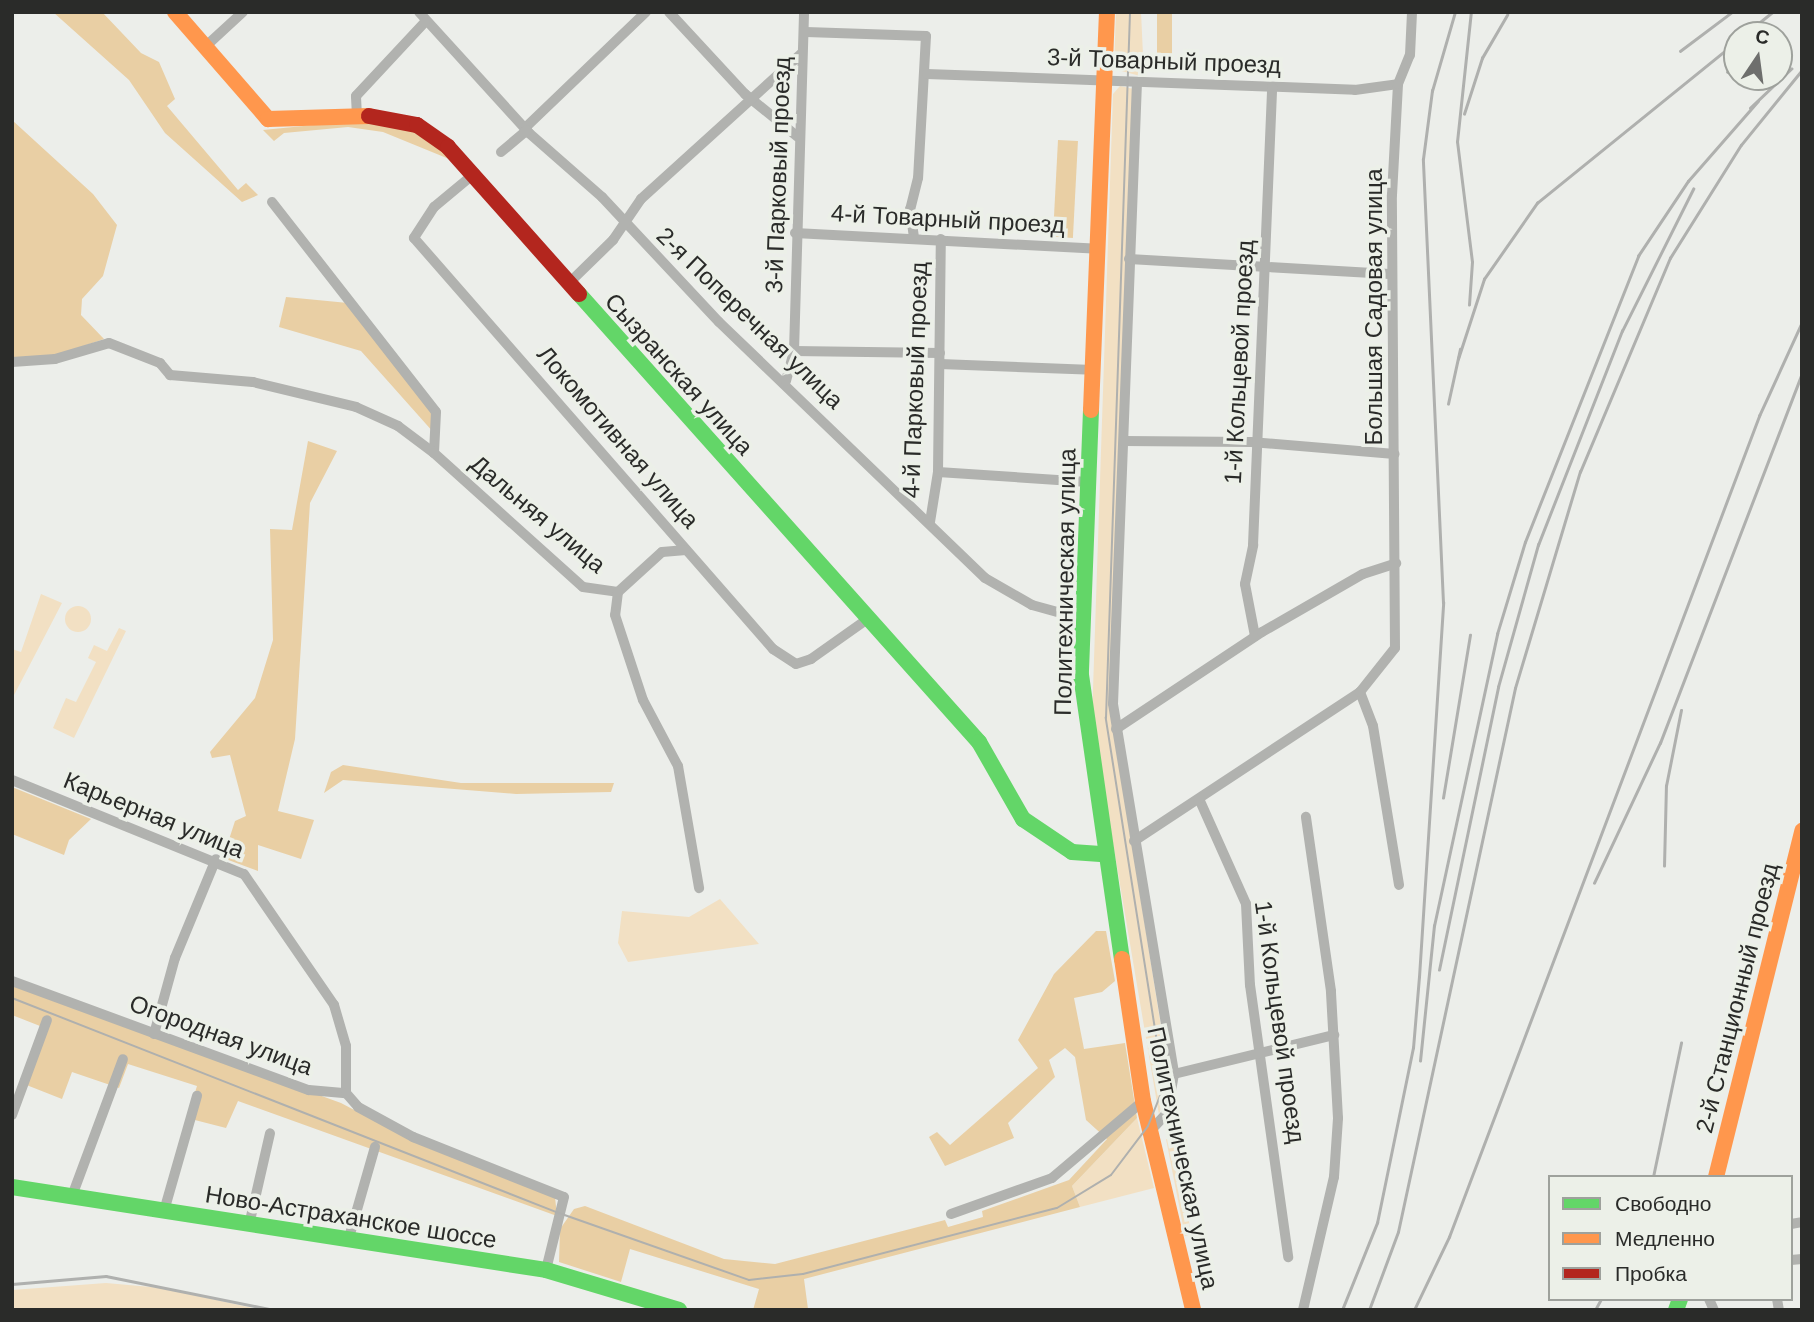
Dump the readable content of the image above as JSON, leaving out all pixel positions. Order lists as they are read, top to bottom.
{
  "streets": {
    "main road": [
      "Сызранская улица",
      "Политехническая улица",
      "2-й Станционный проезд",
      "Ново-Астраханское шоссе"
    ],
    "street": [
      "3-й Товарный проезд",
      "3-й Парковый проезд",
      "4-й Товарный проезд",
      "Большая Садовая улица",
      "2-я Поперечная улица",
      "1-й Кольцевой проезд",
      "4-й Парковый проезд",
      "Локомотивная улица",
      "Дальняя улица",
      "Карьерная улица",
      "Огородная улица"
    ]
  },
  "crossings": [
    ["3-й Товарный проезд", "Большая Садовая улица"],
    ["3-й Товарный проезд", "1-й Кольцевой проезд"],
    ["3-й Товарный проезд", "4-й Парковый проезд"],
    ["3-й Товарный проезд", "Политехническая улица"],
    ["3-й Парковый проезд", "4-й Товарный проезд"],
    ["3-й Парковый проезд", "2-я Поперечная улица"],
    ["3-й Парковый проезд", "4-й Парковый проезд"],
    ["4-й Товарный проезд", "4-й Парковый проезд"],
    ["4-й Товарный проезд", "Политехническая улица"],
    ["Большая Садовая улица", "1-й Кольцевой проезд"],
    ["2-я Поперечная улица", "4-й Парковый проезд"],
    ["2-я Поперечная улица", "Политехническая улица"],
    ["Сызранская улица", "Локомотивная улица"],
    ["Сызранская улица", "Политехническая улица"],
    ["Карьерная улица", "Огородная улица"]
  ],
  "legend": ["Свободно", "Медленно", "Пробка"],
  "north": "top"
}
